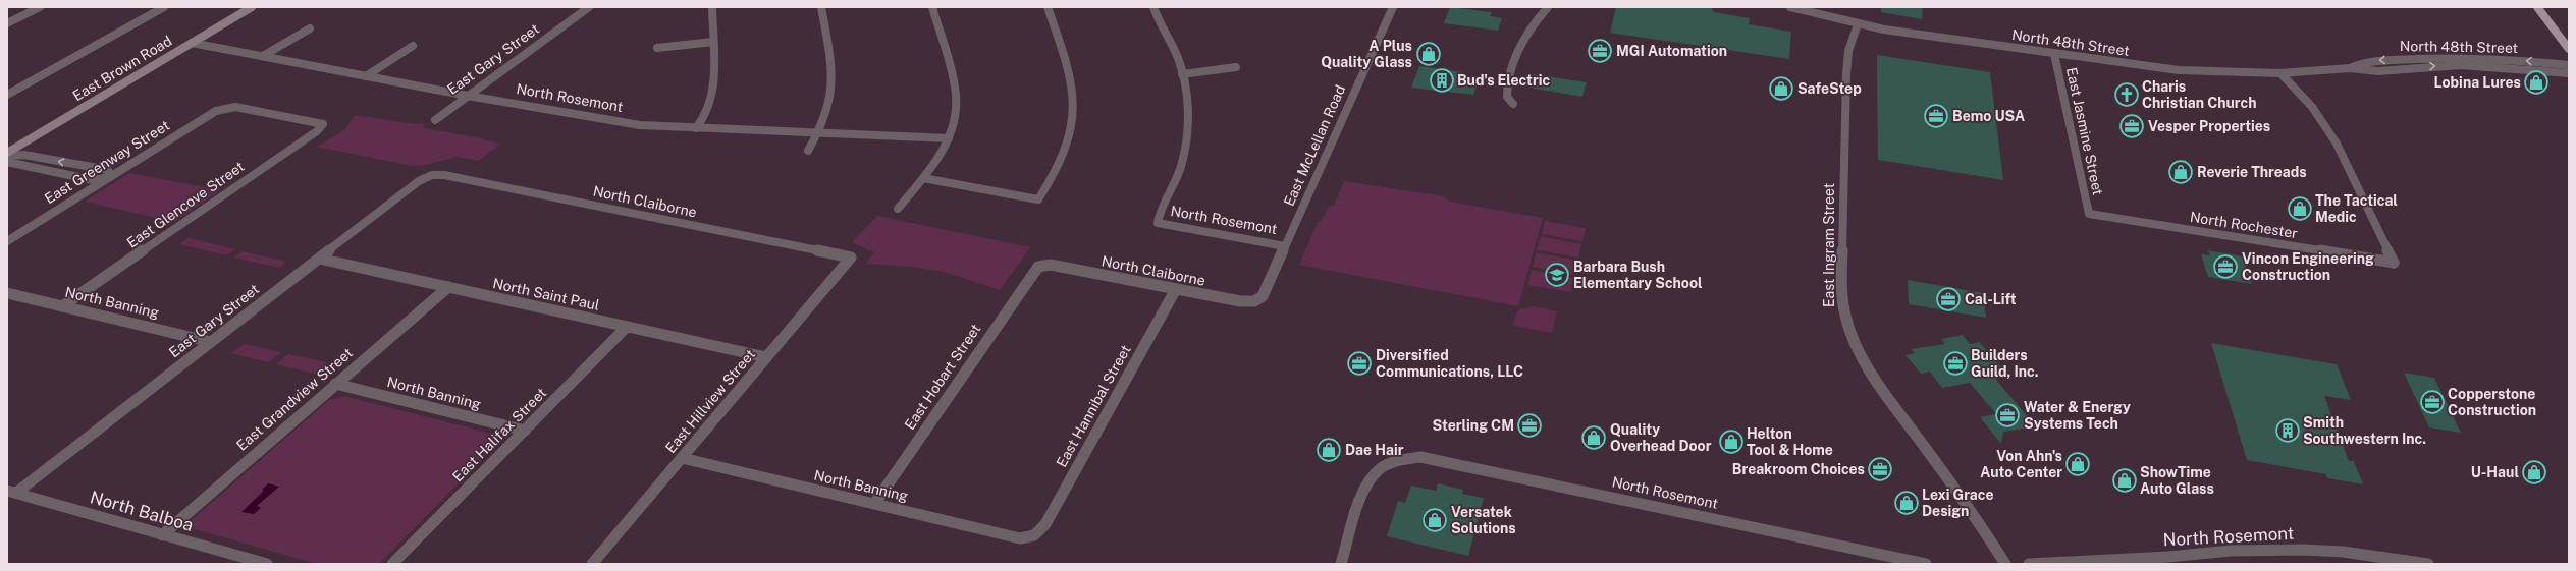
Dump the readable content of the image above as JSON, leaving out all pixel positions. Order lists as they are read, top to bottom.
{
  "streets": {
    "main road": ["East Brown Road"],
    "street": [
      "North 48th Street",
      "East Gary Street",
      "North Rosemont",
      "East Jasmine Street",
      "East McLellan Road",
      "East Greenway Street",
      "North Claiborne",
      "East Glencove Street",
      "North Rochester",
      "East Ingram Street",
      "North Saint Paul",
      "North Banning",
      "East Hobart Street",
      "East Grandview Street",
      "East Hillview Street",
      "East Hannibal Street",
      "East Halifax Street",
      "North Balboa"
    ]
  },
  "crossings": [
    ["North 48th Street", "East Jasmine Street"],
    ["North 48th Street", "North Rochester"],
    ["North 48th Street", "East Ingram Street"],
    ["East Gary Street", "North Rosemont"],
    ["East Gary Street", "North Claiborne"],
    ["East Gary Street", "North Saint Paul"],
    ["East Gary Street", "North Banning"],
    ["East Gary Street", "North Balboa"],
    ["East Brown Road", "North Rosemont"],
    ["North Rosemont", "East McLellan Road"],
    ["East Jasmine Street", "North Rochester"],
    ["East McLellan Road", "North Claiborne"],
    ["East Greenway Street", "East Glencove Street"],
    ["North Claiborne", "East Hobart Street"],
    ["North Claiborne", "East Hillview Street"],
    ["North Claiborne", "East Hannibal Street"],
    ["East Glencove Street", "North Banning"],
    ["North Saint Paul", "East Grandview Street"],
    ["North Saint Paul", "East Hillview Street"],
    ["North Saint Paul", "East Halifax Street"],
    ["North Banning", "East Hobart Street"],
    ["North Banning", "East Grandview Street"],
    ["North Banning", "East Hillview Street"],
    ["North Banning", "East Hannibal Street"],
    ["North Banning", "East Halifax Street"],
    ["East Grandview Street", "North Balboa"]
  ],
  "places": {
    "office": [
      "MGI Automation",
      "Bemo USA",
      "Vesper Properties",
      "Vincon Engineering Construction",
      "Cal-Lift",
      "Diversified Communications, LLC",
      "Builders Guild, Inc.",
      "Copperstone Construction",
      "Water & Energy Systems Tech",
      "Sterling CM",
      "Breakroom Choices"
    ],
    "shop": [
      "A Plus Quality Glass",
      "Lobina Lures",
      "SafeStep",
      "Reverie Threads",
      "The Tactical Medic",
      "Quality Overhead Door",
      "Helton Tool & Home",
      "Dae Hair",
      "Von Ahn's Auto Center",
      "U-Haul",
      "ShowTime Auto Glass",
      "Lexi Grace Design",
      "Versatek Solutions"
    ],
    "building": ["Bud's Electric", "Smith Southwestern Inc."],
    "church": ["Charis Christian Church"],
    "school or university": ["Barbara Bush Elementary School"]
  }
}
